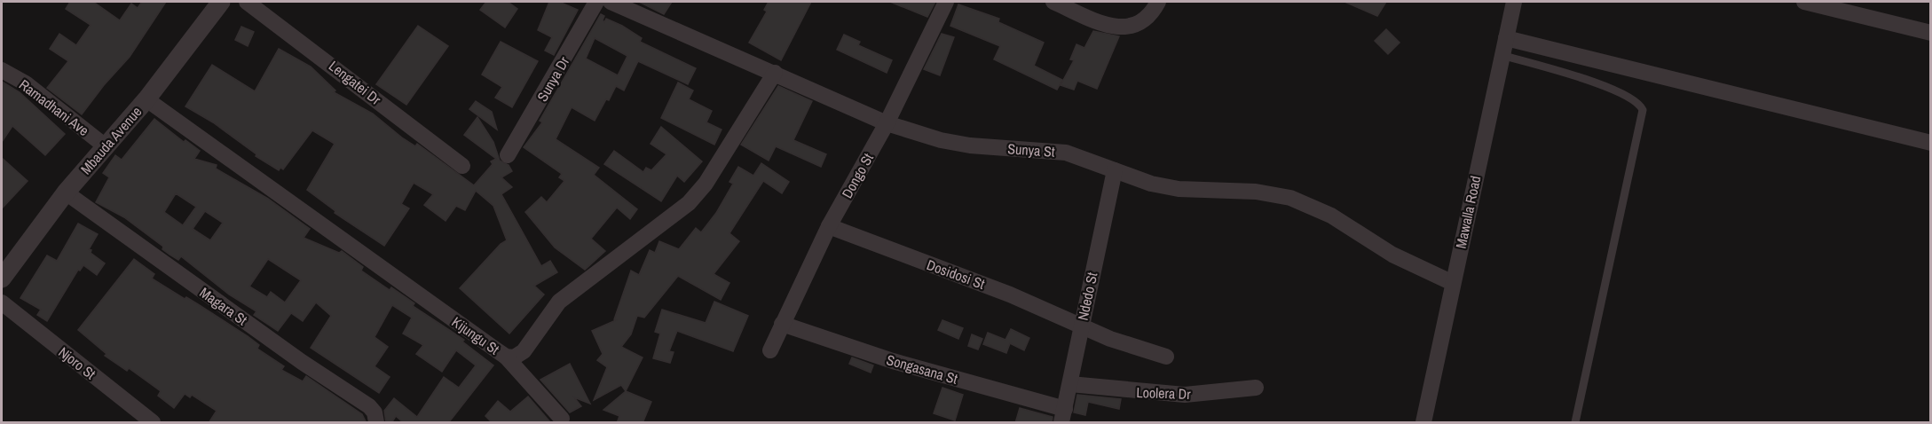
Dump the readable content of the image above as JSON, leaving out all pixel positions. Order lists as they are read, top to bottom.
{
  "streets": {
    "street": [
      "Sunya Dr",
      "Lengatei Dr",
      "Ramadhani Ave",
      "Mbauda Avenue",
      "Sunya St",
      "Dongo St",
      "Mawalla Road",
      "Dosidosi St",
      "Ndedo St",
      "Magara St",
      "Kijungu St",
      "Njoro St",
      "Songasana St",
      "Loolera Dr"
    ]
  },
  "crossings": [
    ["Ramadhani Ave", "Mbauda Avenue"],
    ["Mbauda Avenue", "Magara St"],
    ["Mbauda Avenue", "Kijungu St"],
    ["Sunya St", "Dongo St"],
    ["Sunya St", "Mawalla Road"],
    ["Sunya St", "Ndedo St"],
    ["Sunya St", "Kijungu St"],
    ["Dongo St", "Dosidosi St"],
    ["Dongo St", "Songasana St"],
    ["Dosidosi St", "Ndedo St"],
    ["Ndedo St", "Songasana St"],
    ["Ndedo St", "Loolera Dr"]
  ]
}
